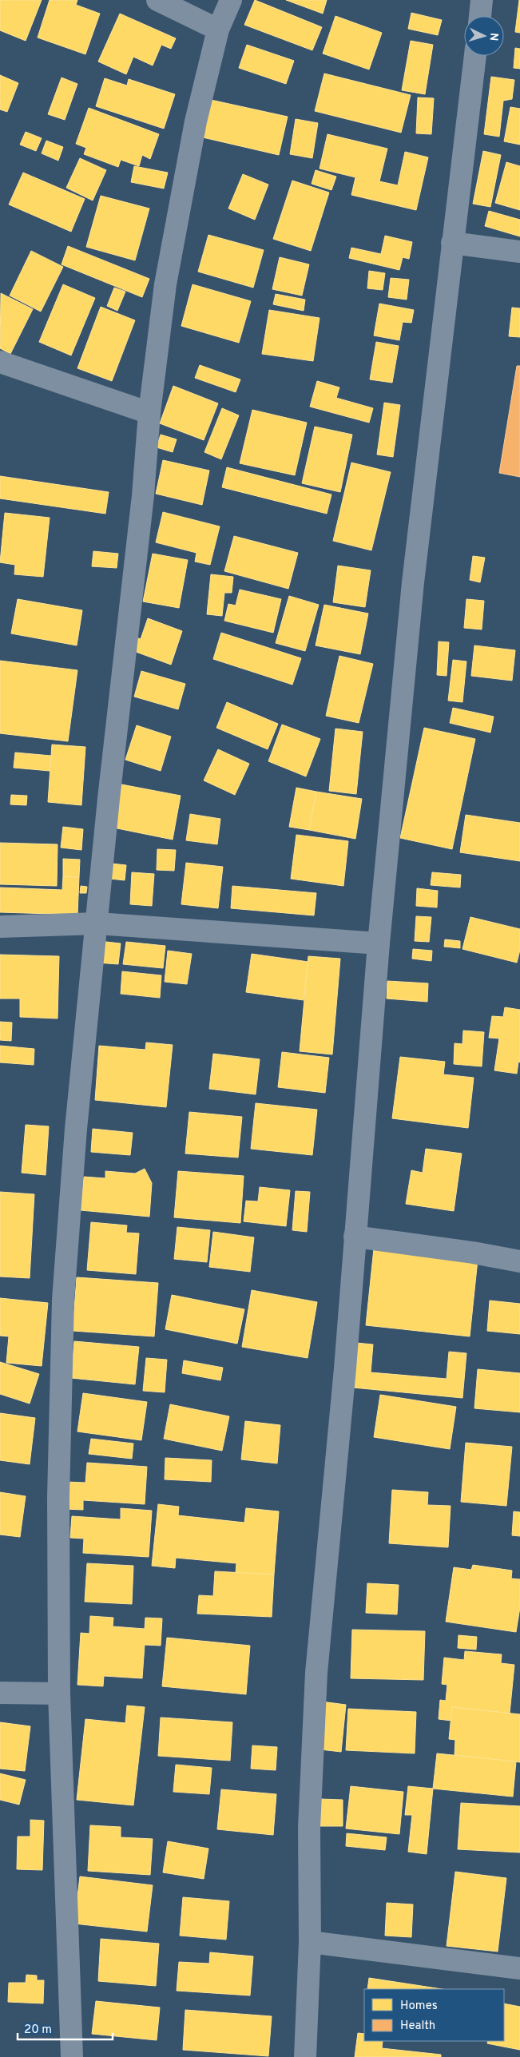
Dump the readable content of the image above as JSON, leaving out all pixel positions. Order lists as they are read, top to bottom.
{
  "legend": ["Homes", "Health"],
  "scale_bar": "20 m",
  "north": "right"
}
